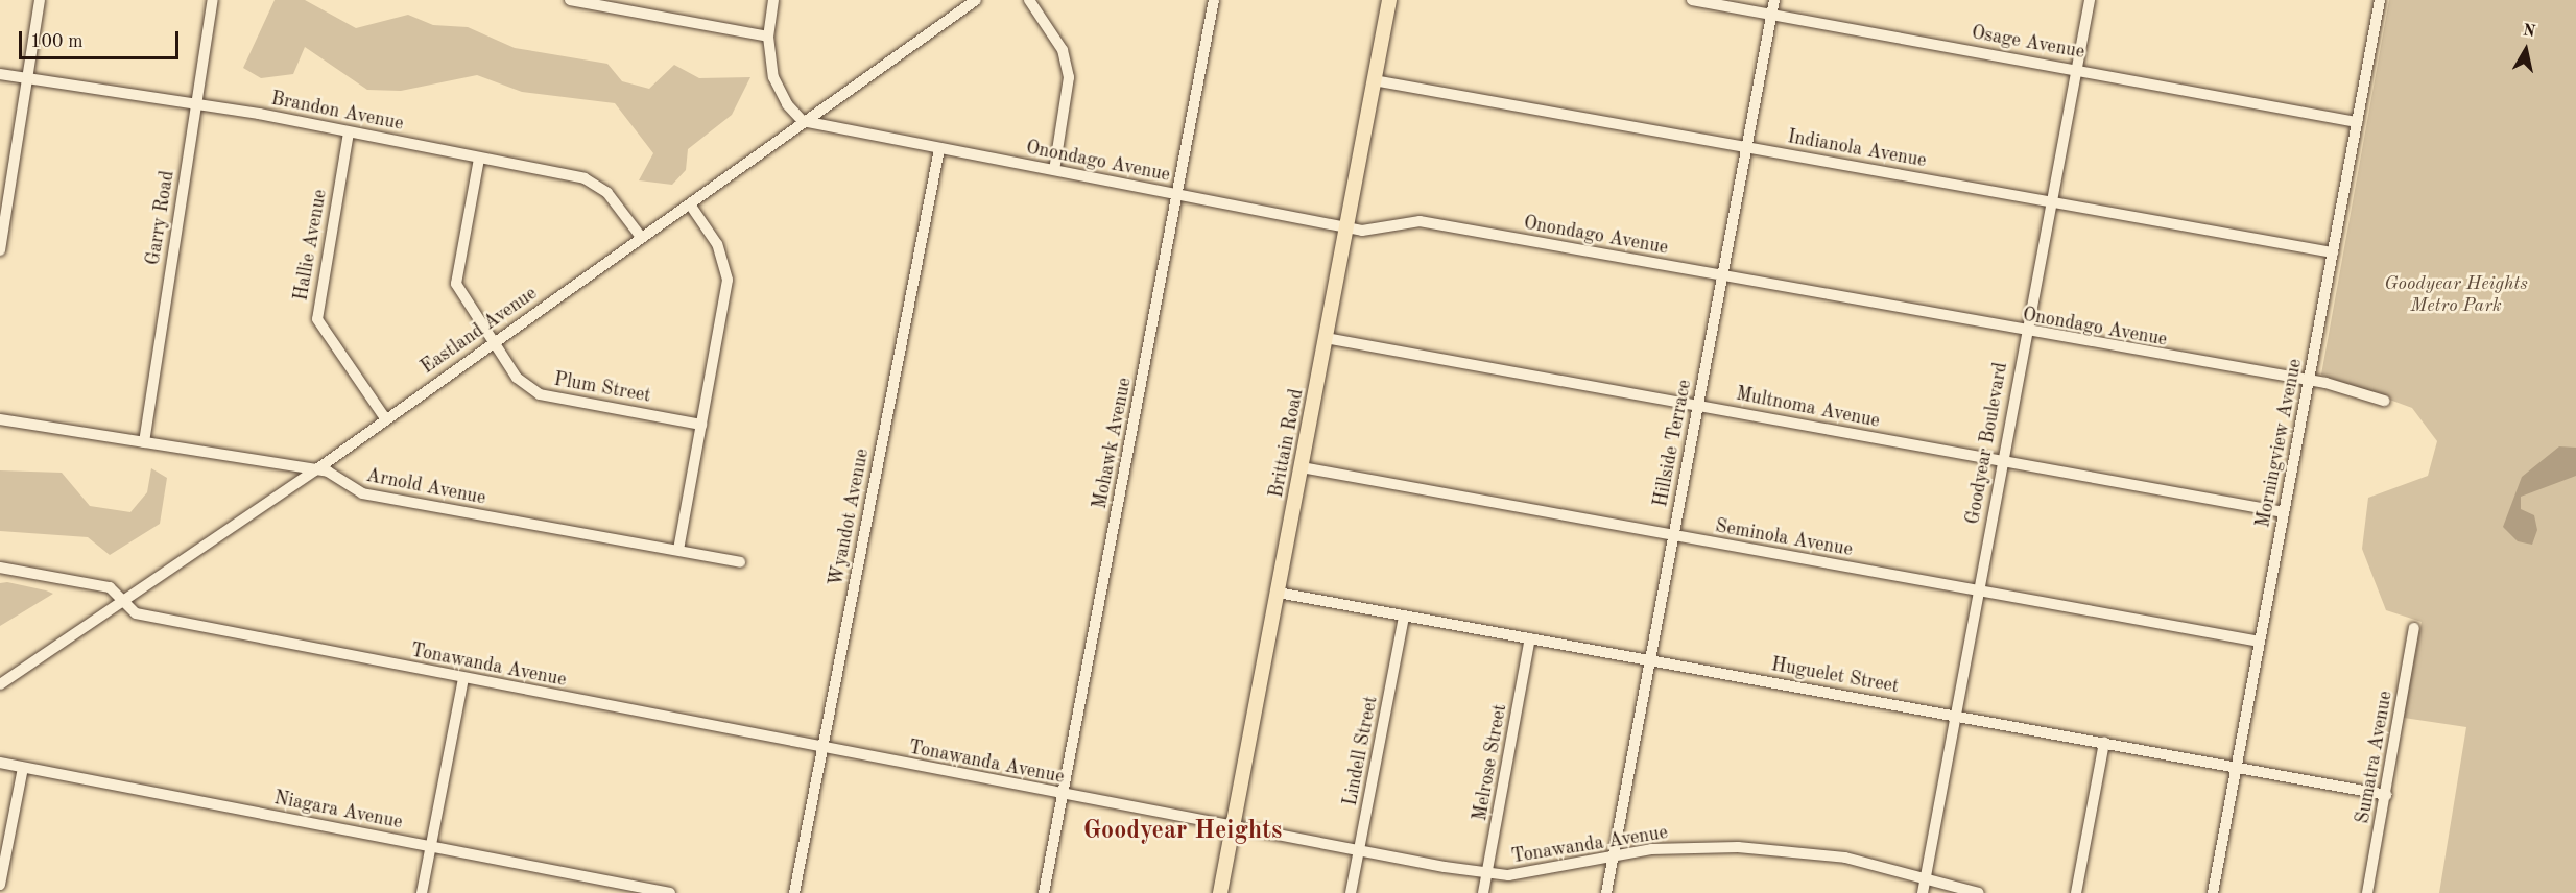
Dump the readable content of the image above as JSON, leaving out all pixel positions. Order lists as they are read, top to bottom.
{
  "streets": {
    "main road": ["Brittain Road"],
    "street": [
      "Osage Avenue",
      "Brandon Avenue",
      "Indianola Avenue",
      "Onondago Avenue",
      "Garry Road",
      "Hallie Avenue",
      "Eastland Avenue",
      "Plum Street",
      "Multnoma Avenue",
      "Mohawk Avenue",
      "Hillside Terrace",
      "Goodyear Boulevard",
      "Morningview Avenue",
      "Arnold Avenue",
      "Wyandot Avenue",
      "Seminola Avenue",
      "Tonawanda Avenue",
      "Huguelet Street",
      "Lindell Street",
      "Sumatra Avenue",
      "Melrose Street",
      "Niagara Avenue"
    ]
  },
  "crossings": [
    ["Osage Avenue", "Hillside Terrace"],
    ["Osage Avenue", "Goodyear Boulevard"],
    ["Osage Avenue", "Morningview Avenue"],
    ["Brandon Avenue", "Garry Road"],
    ["Brandon Avenue", "Hallie Avenue"],
    ["Brandon Avenue", "Eastland Avenue"],
    ["Brandon Avenue", "Plum Street"],
    ["Indianola Avenue", "Brittain Road"],
    ["Indianola Avenue", "Hillside Terrace"],
    ["Indianola Avenue", "Goodyear Boulevard"],
    ["Indianola Avenue", "Morningview Avenue"],
    ["Onondago Avenue", "Eastland Avenue"],
    ["Onondago Avenue", "Mohawk Avenue"],
    ["Onondago Avenue", "Brittain Road"],
    ["Onondago Avenue", "Hillside Terrace"],
    ["Onondago Avenue", "Goodyear Boulevard"],
    ["Onondago Avenue", "Morningview Avenue"],
    ["Onondago Avenue", "Wyandot Avenue"],
    ["Garry Road", "Arnold Avenue"],
    ["Hallie Avenue", "Eastland Avenue"],
    ["Eastland Avenue", "Plum Street"],
    ["Eastland Avenue", "Arnold Avenue"],
    ["Eastland Avenue", "Tonawanda Avenue"],
    ["Multnoma Avenue", "Brittain Road"],
    ["Multnoma Avenue", "Hillside Terrace"],
    ["Multnoma Avenue", "Goodyear Boulevard"],
    ["Multnoma Avenue", "Morningview Avenue"],
    ["Mohawk Avenue", "Tonawanda Avenue"],
    ["Brittain Road", "Seminola Avenue"],
    ["Brittain Road", "Tonawanda Avenue"],
    ["Brittain Road", "Huguelet Street"],
    ["Hillside Terrace", "Seminola Avenue"],
    ["Hillside Terrace", "Tonawanda Avenue"],
    ["Hillside Terrace", "Huguelet Street"],
    ["Goodyear Boulevard", "Seminola Avenue"],
    ["Goodyear Boulevard", "Tonawanda Avenue"],
    ["Goodyear Boulevard", "Huguelet Street"],
    ["Morningview Avenue", "Seminola Avenue"],
    ["Morningview Avenue", "Huguelet Street"],
    ["Wyandot Avenue", "Tonawanda Avenue"],
    ["Tonawanda Avenue", "Lindell Street"],
    ["Tonawanda Avenue", "Melrose Street"],
    ["Huguelet Street", "Lindell Street"],
    ["Huguelet Street", "Sumatra Avenue"],
    ["Huguelet Street", "Melrose Street"]
  ],
  "districts": ["Goodyear Heights"],
  "parks": ["Goodyear Heights Metro Park"],
  "scale_bar": "100 m",
  "north": "top"
}
